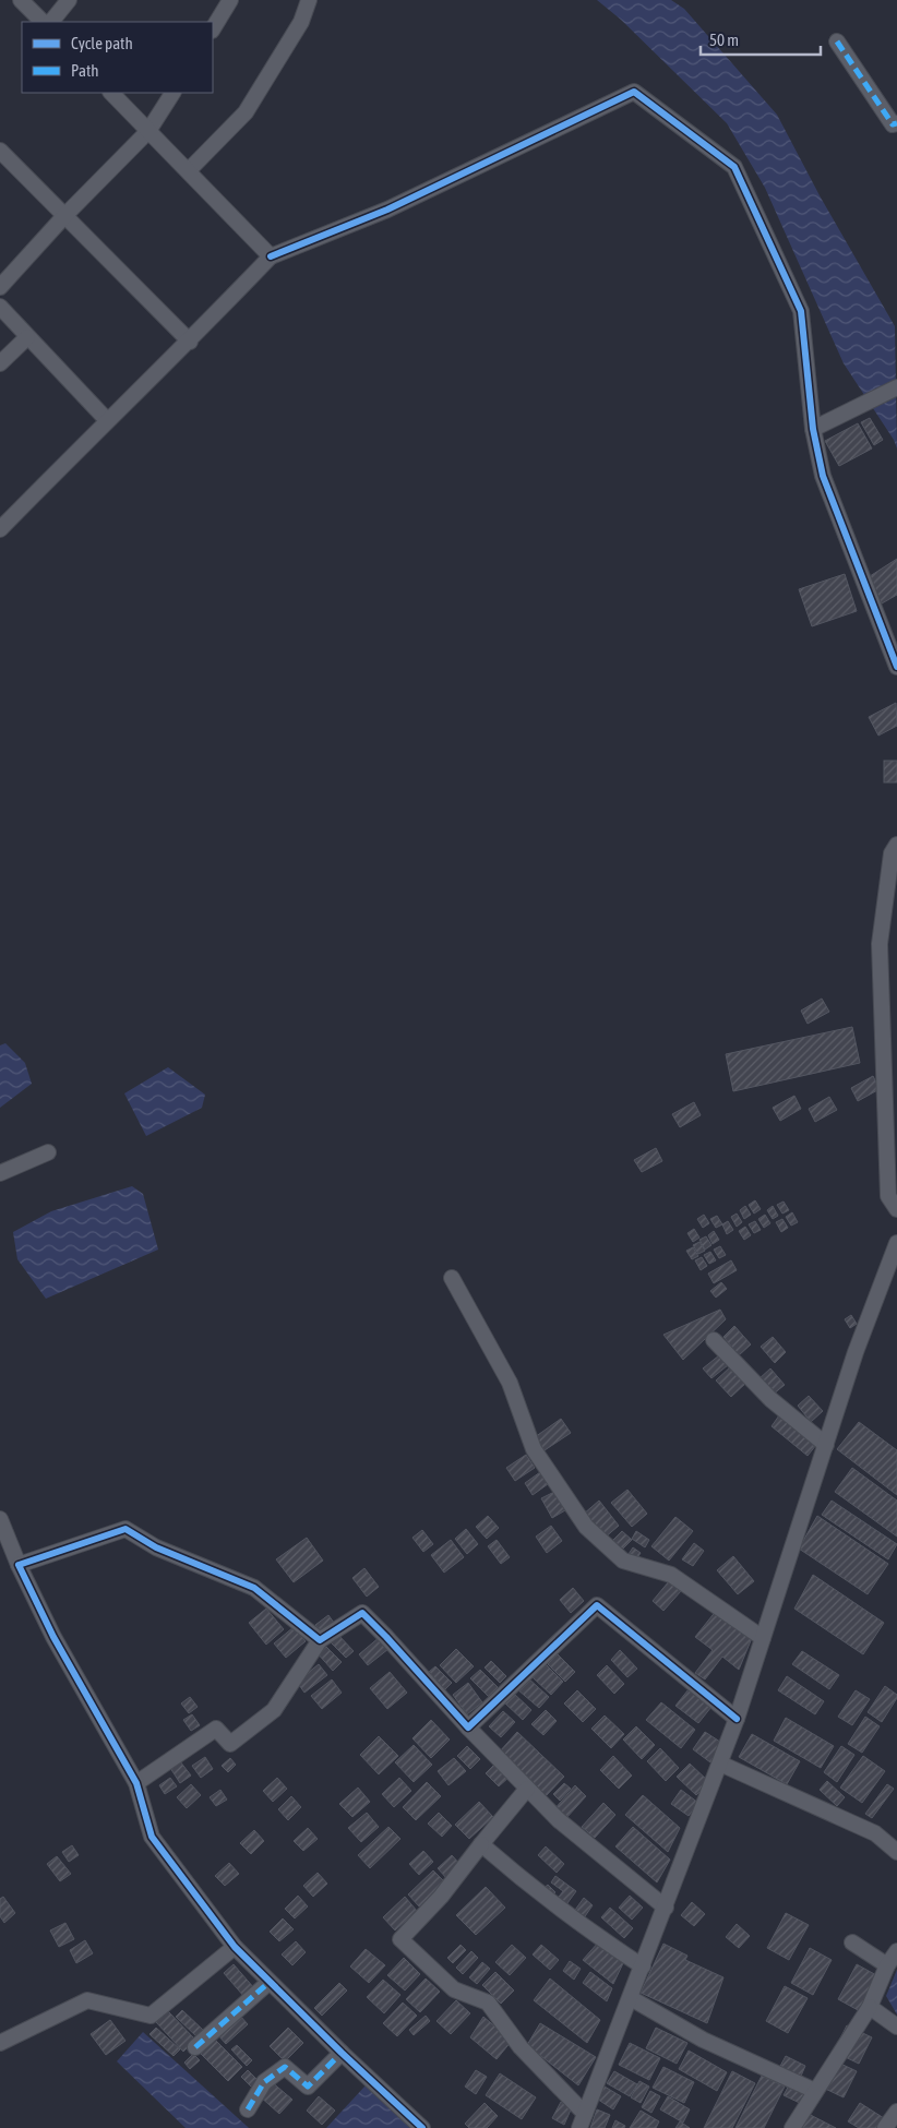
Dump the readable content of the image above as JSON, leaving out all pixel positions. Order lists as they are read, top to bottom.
{
  "legend": ["Cycle path", "Path"],
  "scale_bar": "50 m"
}
